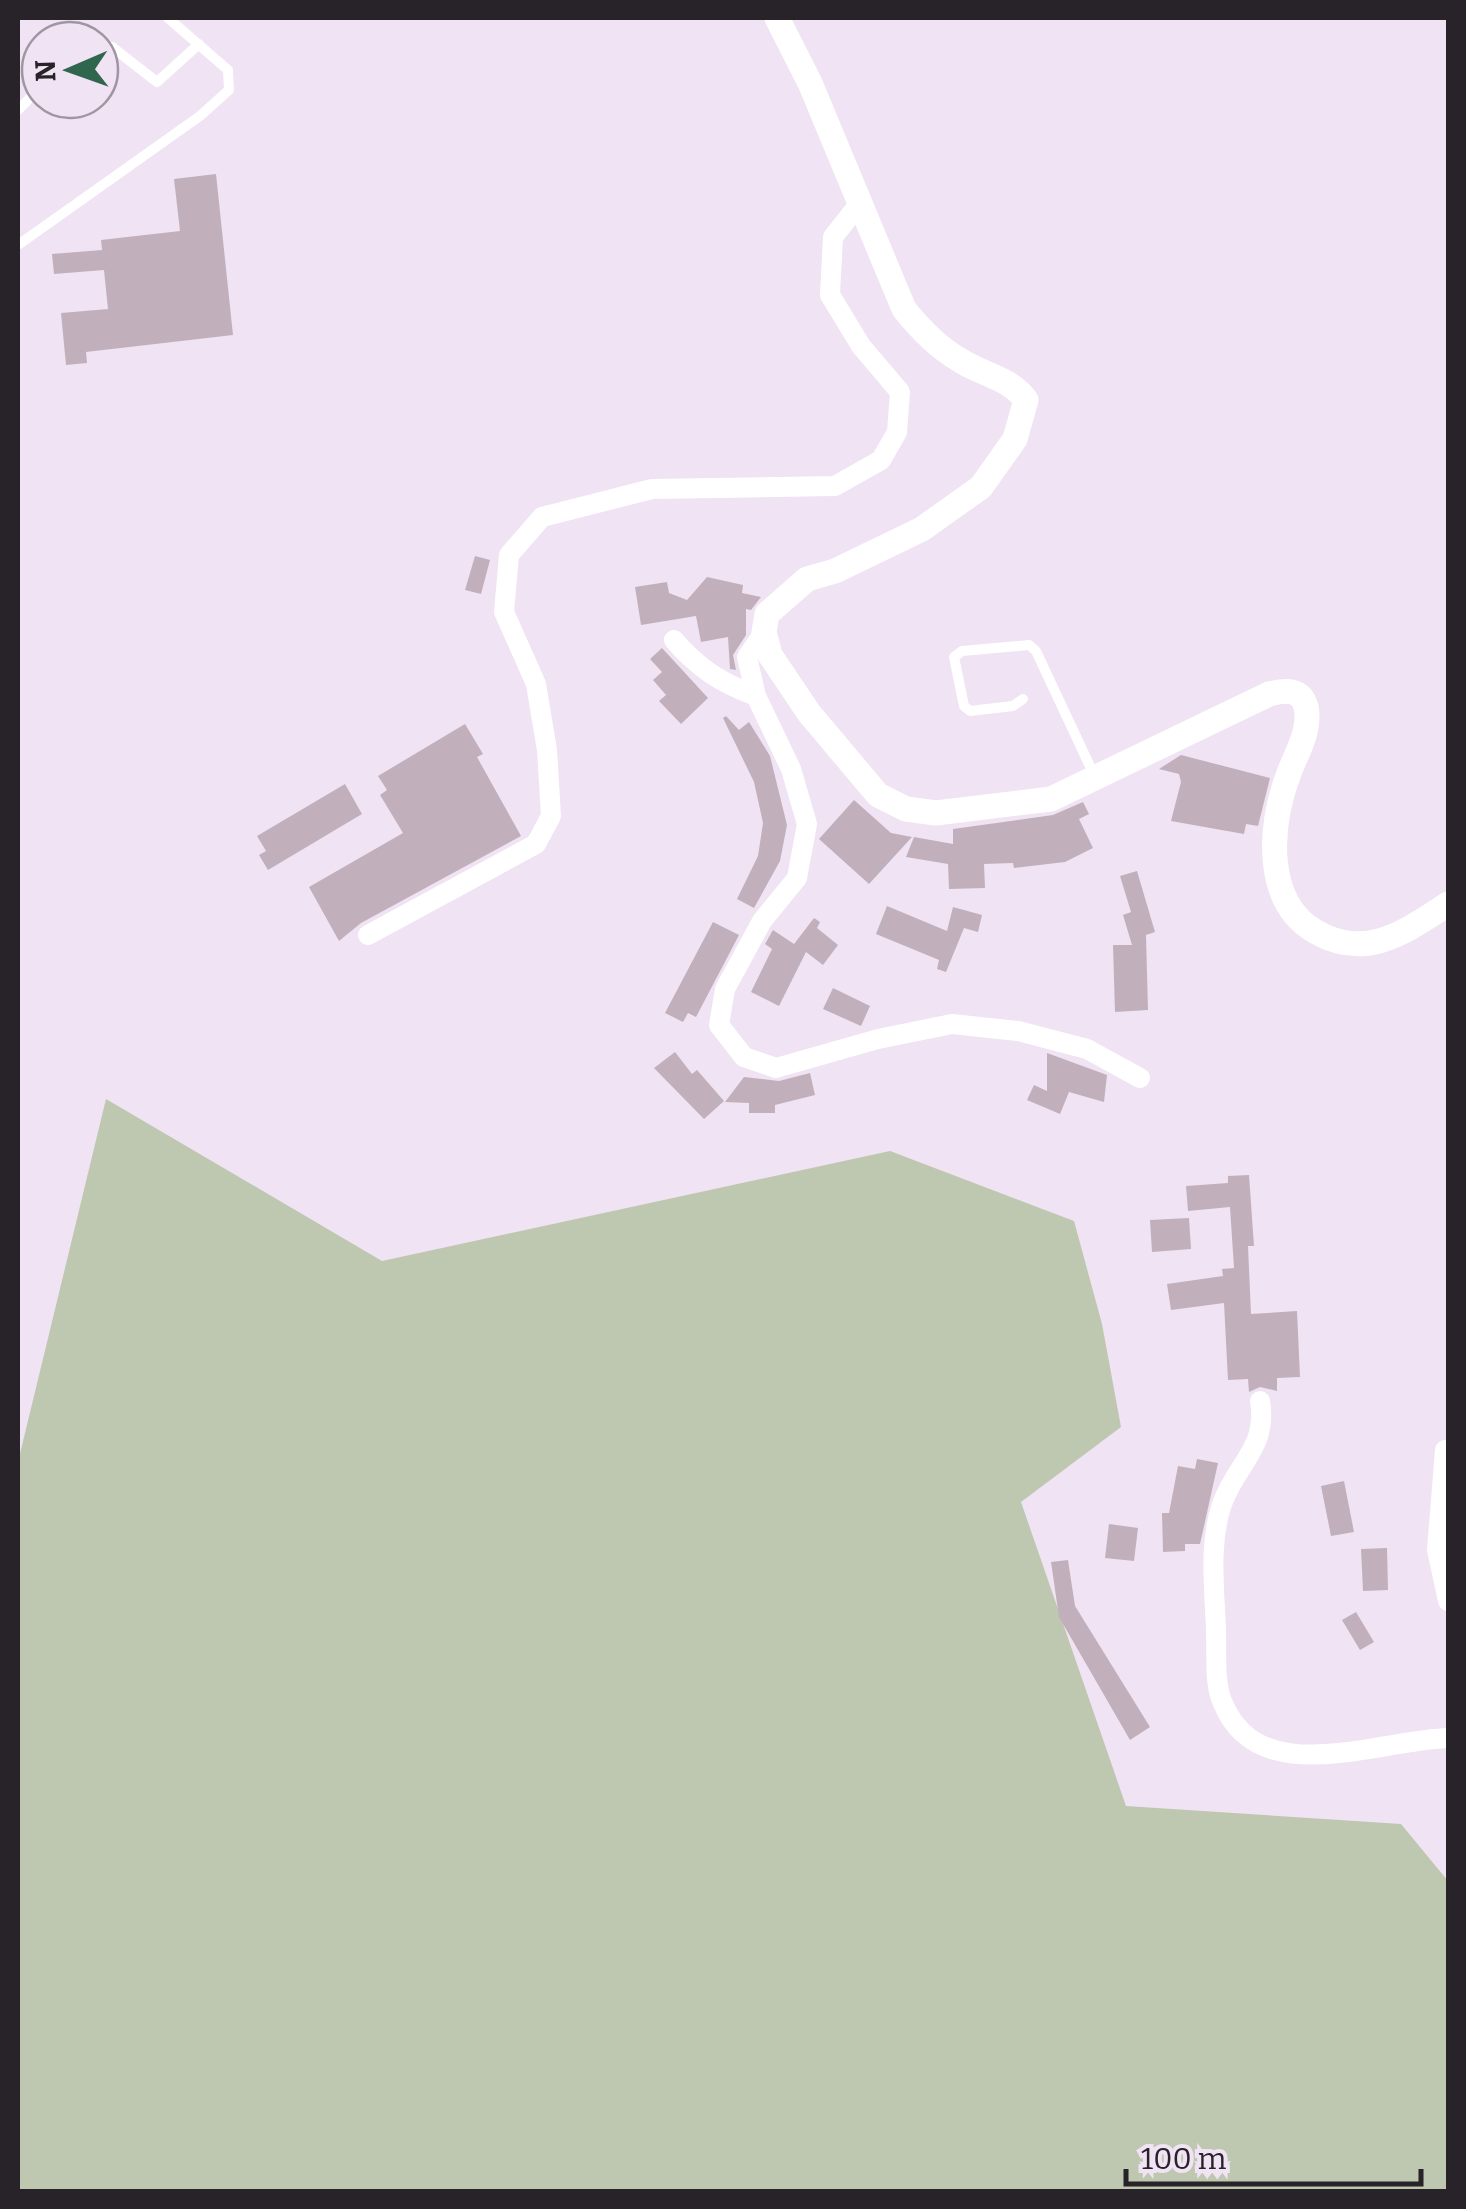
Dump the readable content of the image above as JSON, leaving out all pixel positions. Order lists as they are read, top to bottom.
{
  "scale_bar": "100 m",
  "north": "left"
}
